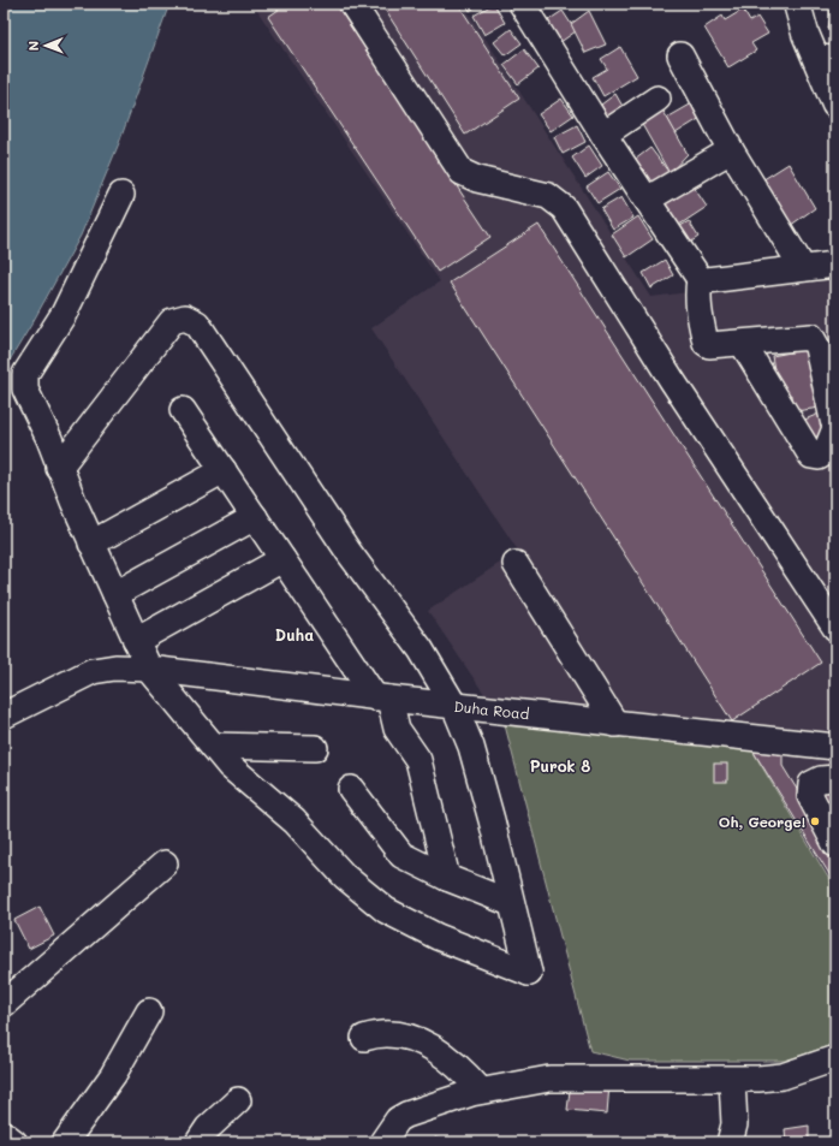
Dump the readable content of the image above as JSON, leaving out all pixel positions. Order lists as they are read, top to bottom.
{
  "streets": {
    "street": ["Duha Road"]
  },
  "districts": ["Duha", "Purok 8"],
  "places": ["Oh, George!"],
  "north": "left"
}
